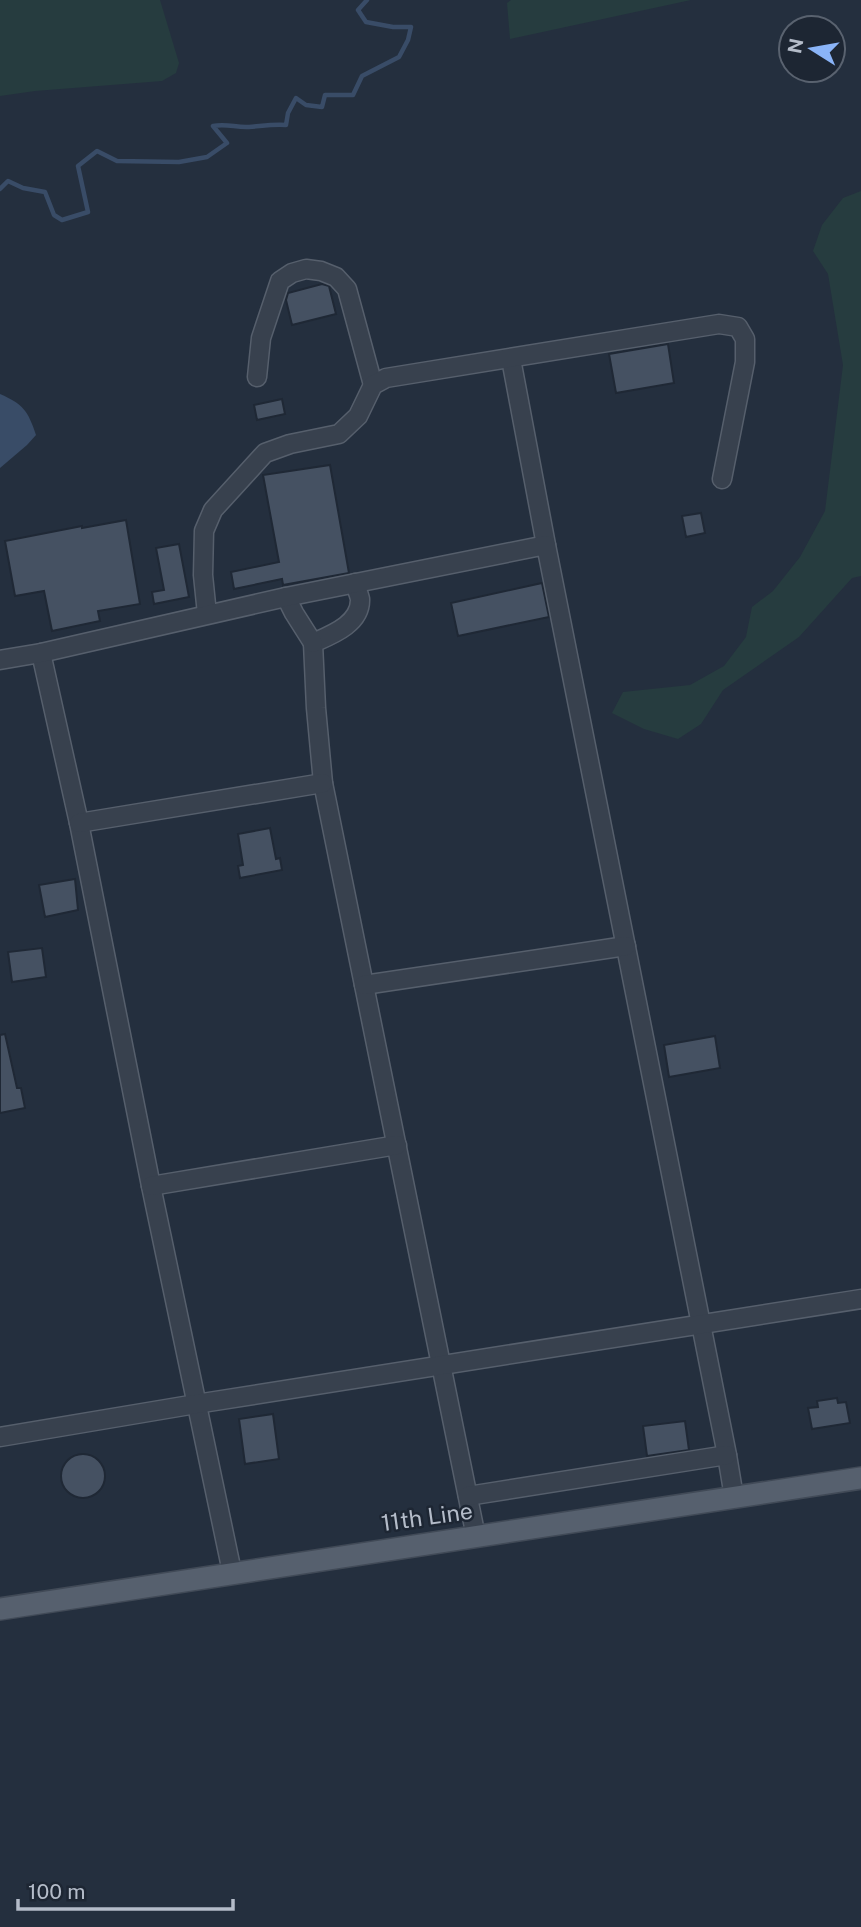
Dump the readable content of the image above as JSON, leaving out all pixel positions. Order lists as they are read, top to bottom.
{
  "streets": {
    "main road": ["11th Line"]
  },
  "scale_bar": "100 m",
  "north": "left"
}
